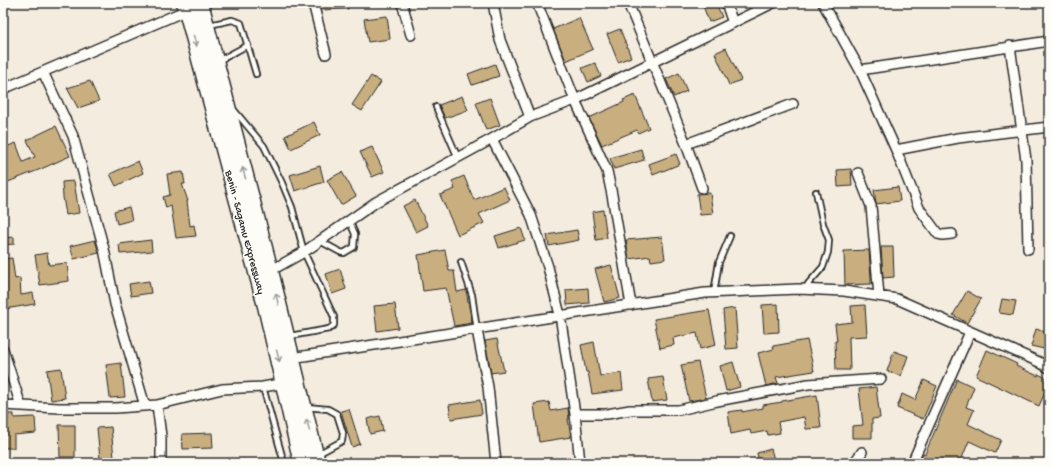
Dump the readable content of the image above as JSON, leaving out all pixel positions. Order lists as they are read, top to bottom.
{
  "streets": {
    "highway": ["Benin - Sagamu Expressway"]
  }
}
